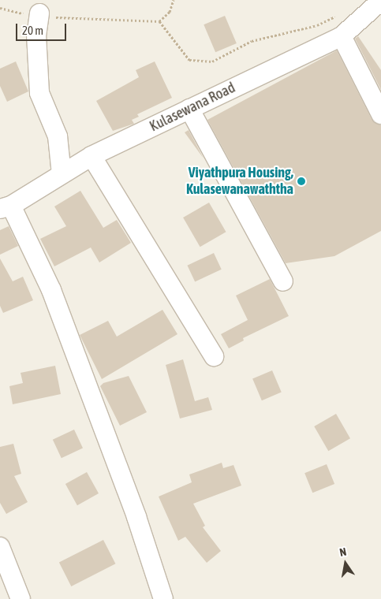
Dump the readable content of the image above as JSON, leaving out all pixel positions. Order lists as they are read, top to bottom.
{
  "streets": {
    "street": ["Kulasewana Road"]
  },
  "places": ["Viyathpura Housing, Kulasewanawaththa"],
  "scale_bar": "20 m",
  "north": "top"
}
